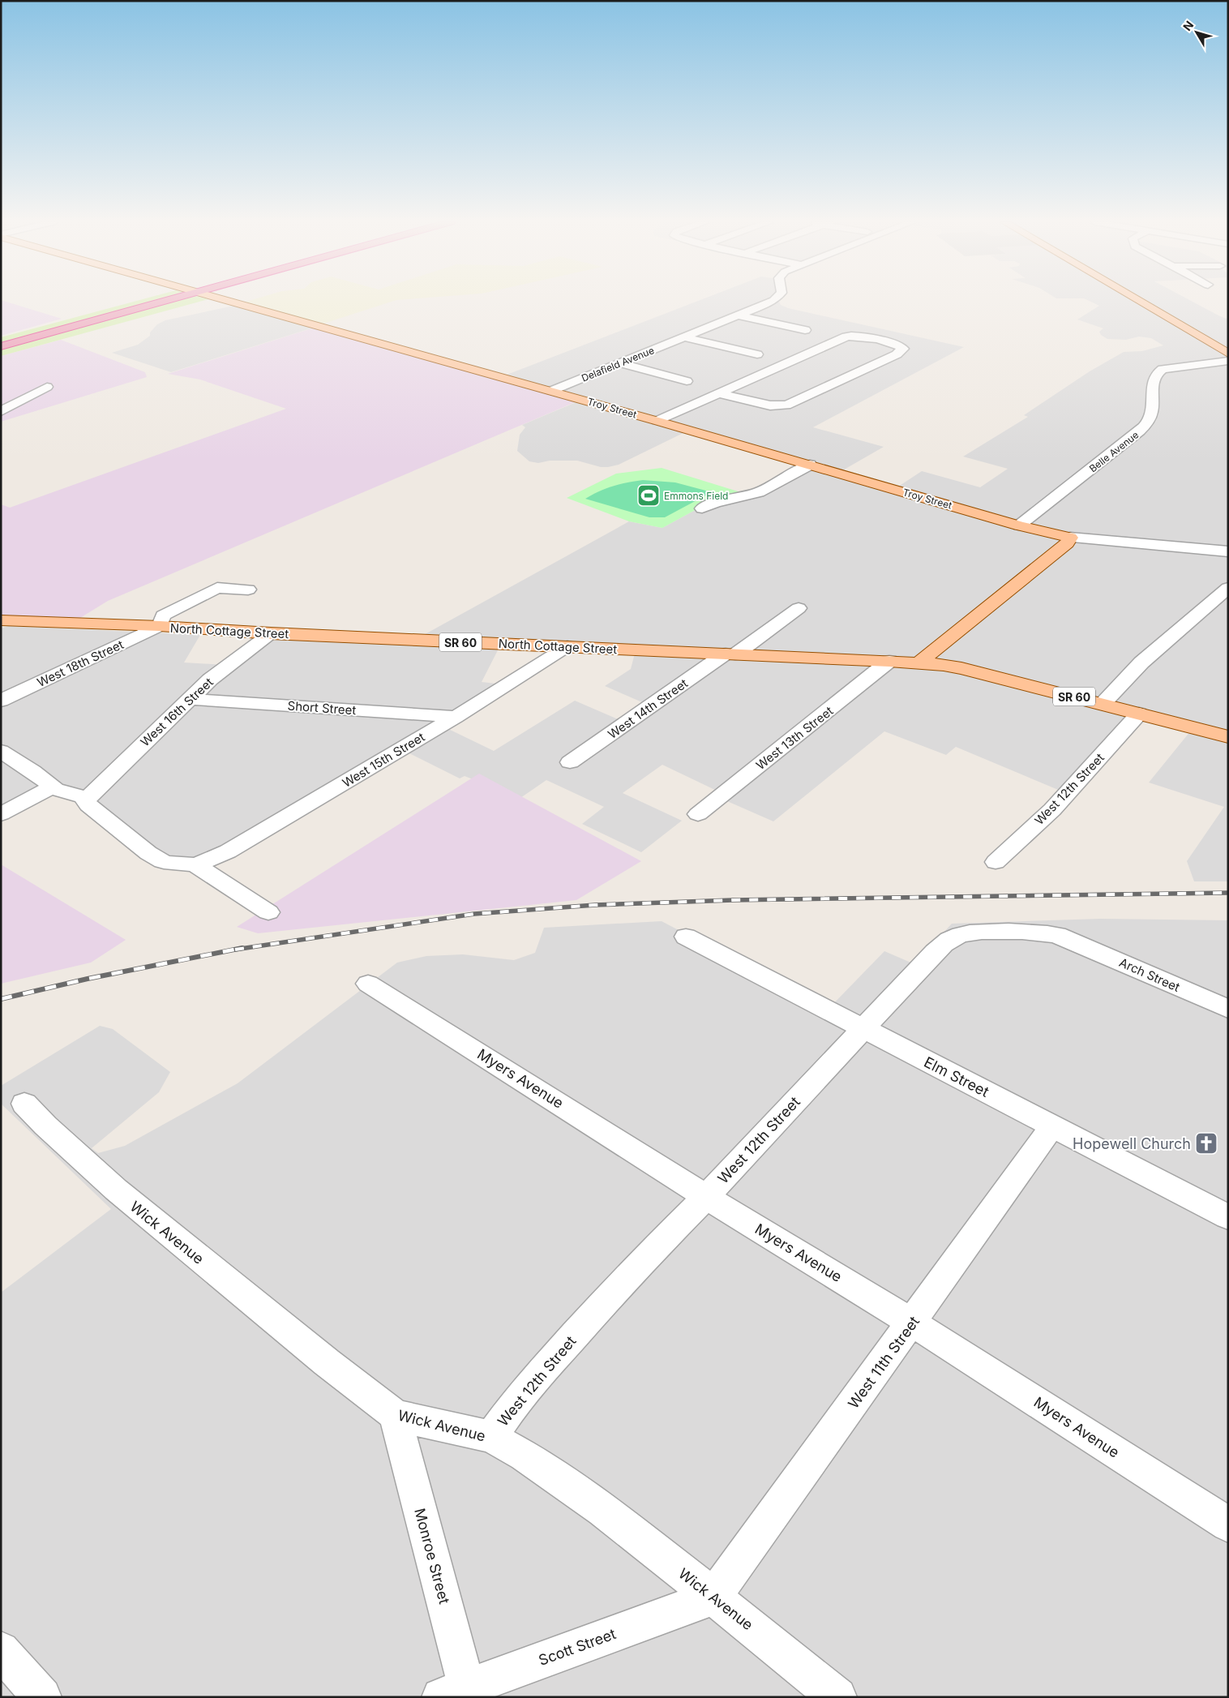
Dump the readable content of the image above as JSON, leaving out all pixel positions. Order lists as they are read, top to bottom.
{
  "streets": {
    "main road": ["Troy Street", "North Cottage Street", "SR 60"],
    "street": [
      "Delafield Avenue",
      "Belle Avenue",
      "West 18th Street",
      "Short Street",
      "West 14th Street",
      "West 16th Street",
      "West 13th Street",
      "West 15th Street",
      "West 12th Street",
      "Arch Street",
      "Elm Street",
      "Myers Avenue",
      "Wick Avenue",
      "West 11th Street",
      "Monroe Street",
      "Scott Street"
    ]
  },
  "crossings": [
    ["Delafield Avenue", "Troy Street"],
    ["Troy Street", "Belle Avenue"],
    ["North Cottage Street", "SR 60"],
    ["North Cottage Street", "West 18th Street"],
    ["North Cottage Street", "West 14th Street"],
    ["North Cottage Street", "West 16th Street"],
    ["North Cottage Street", "West 13th Street"],
    ["North Cottage Street", "West 15th Street"],
    ["SR 60", "West 12th Street"],
    ["Short Street", "West 16th Street"],
    ["Short Street", "West 15th Street"],
    ["West 12th Street", "Arch Street"],
    ["West 12th Street", "Elm Street"],
    ["West 12th Street", "Myers Avenue"],
    ["West 12th Street", "Wick Avenue"],
    ["Elm Street", "West 11th Street"],
    ["Myers Avenue", "West 11th Street"],
    ["Wick Avenue", "West 11th Street"],
    ["Wick Avenue", "Monroe Street"],
    ["Wick Avenue", "Scott Street"],
    ["West 11th Street", "Scott Street"],
    ["Monroe Street", "Scott Street"]
  ],
  "places": {
    "sports": ["Emmons Field"],
    "church": ["Hopewell Church"]
  },
  "north": "top left"
}
